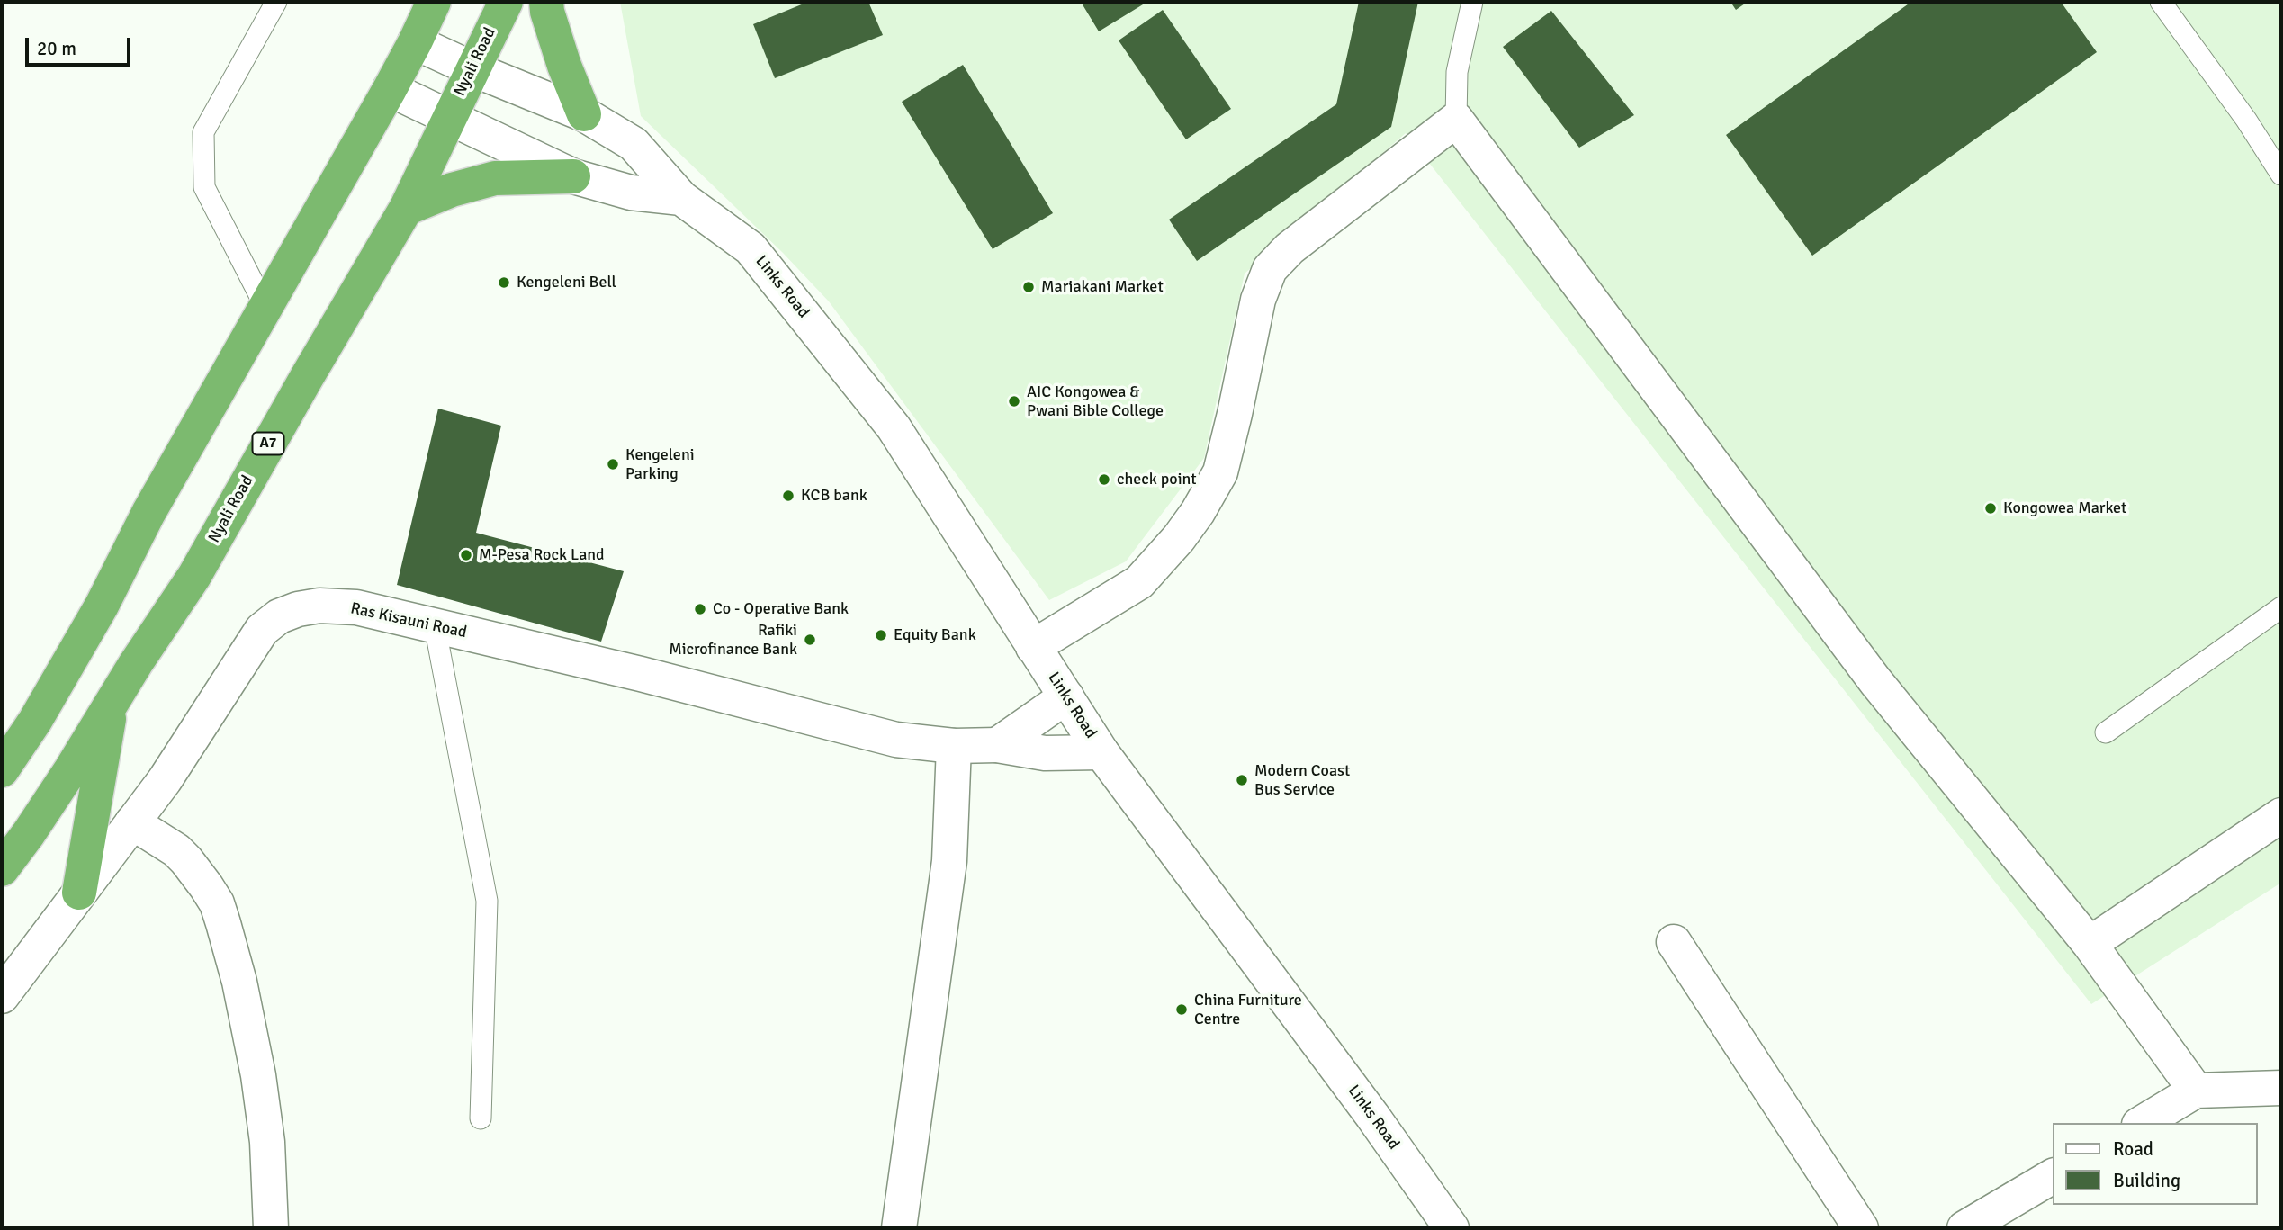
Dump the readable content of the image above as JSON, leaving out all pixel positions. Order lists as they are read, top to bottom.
{
  "streets": {
    "highway": ["Nyali Road", "A7"],
    "street": ["Links Road", "Ras Kisauni Road"]
  },
  "crossings": [
    ["Nyali Road", "Links Road"],
    ["Links Road", "Ras Kisauni Road"]
  ],
  "places": [
    "Kengeleni Bell",
    "Mariakani Market",
    "AIC Kongowea & Pwani Bible College",
    "Kengeleni Parking",
    "check point",
    "KCB bank",
    "Kongowea Market",
    "M-Pesa Rock Land",
    "Co - Operative Bank",
    "Equity Bank",
    "Rafiki Microfinance Bank",
    "Modern Coast Bus Service",
    "China Furniture Centre"
  ],
  "legend": ["Road", "Building"],
  "scale_bar": "20 m"
}
